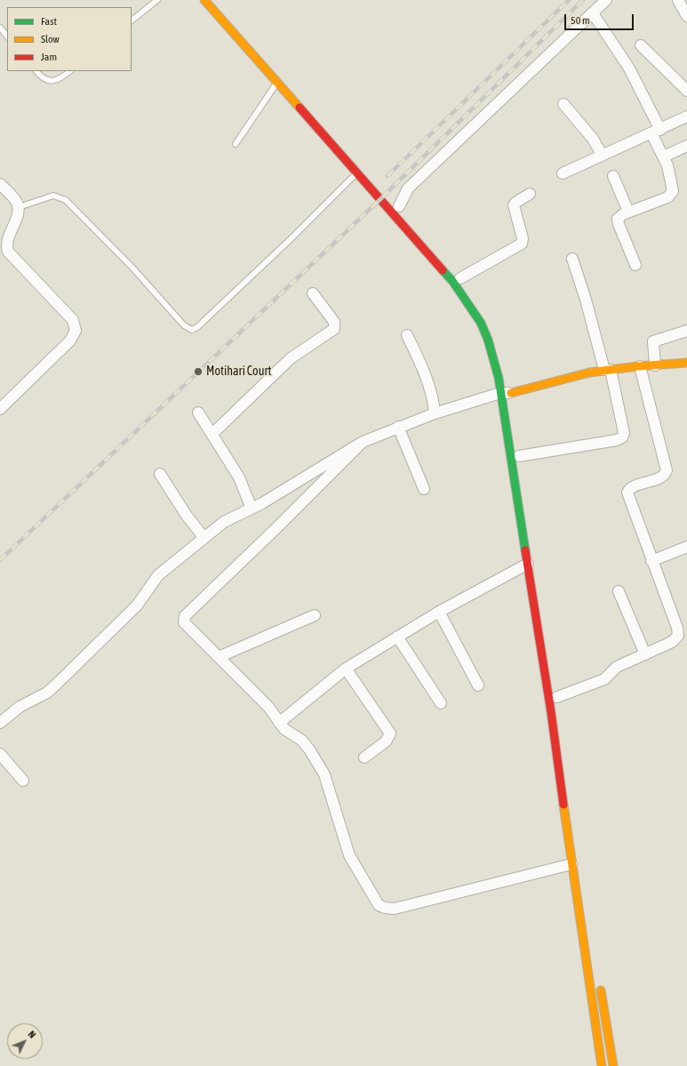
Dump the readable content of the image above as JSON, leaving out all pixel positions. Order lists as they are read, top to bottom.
{
  "places": ["Motihari Court"],
  "legend": ["Fast", "Slow", "Jam"],
  "scale_bar": "50 m",
  "north": "top right"
}
